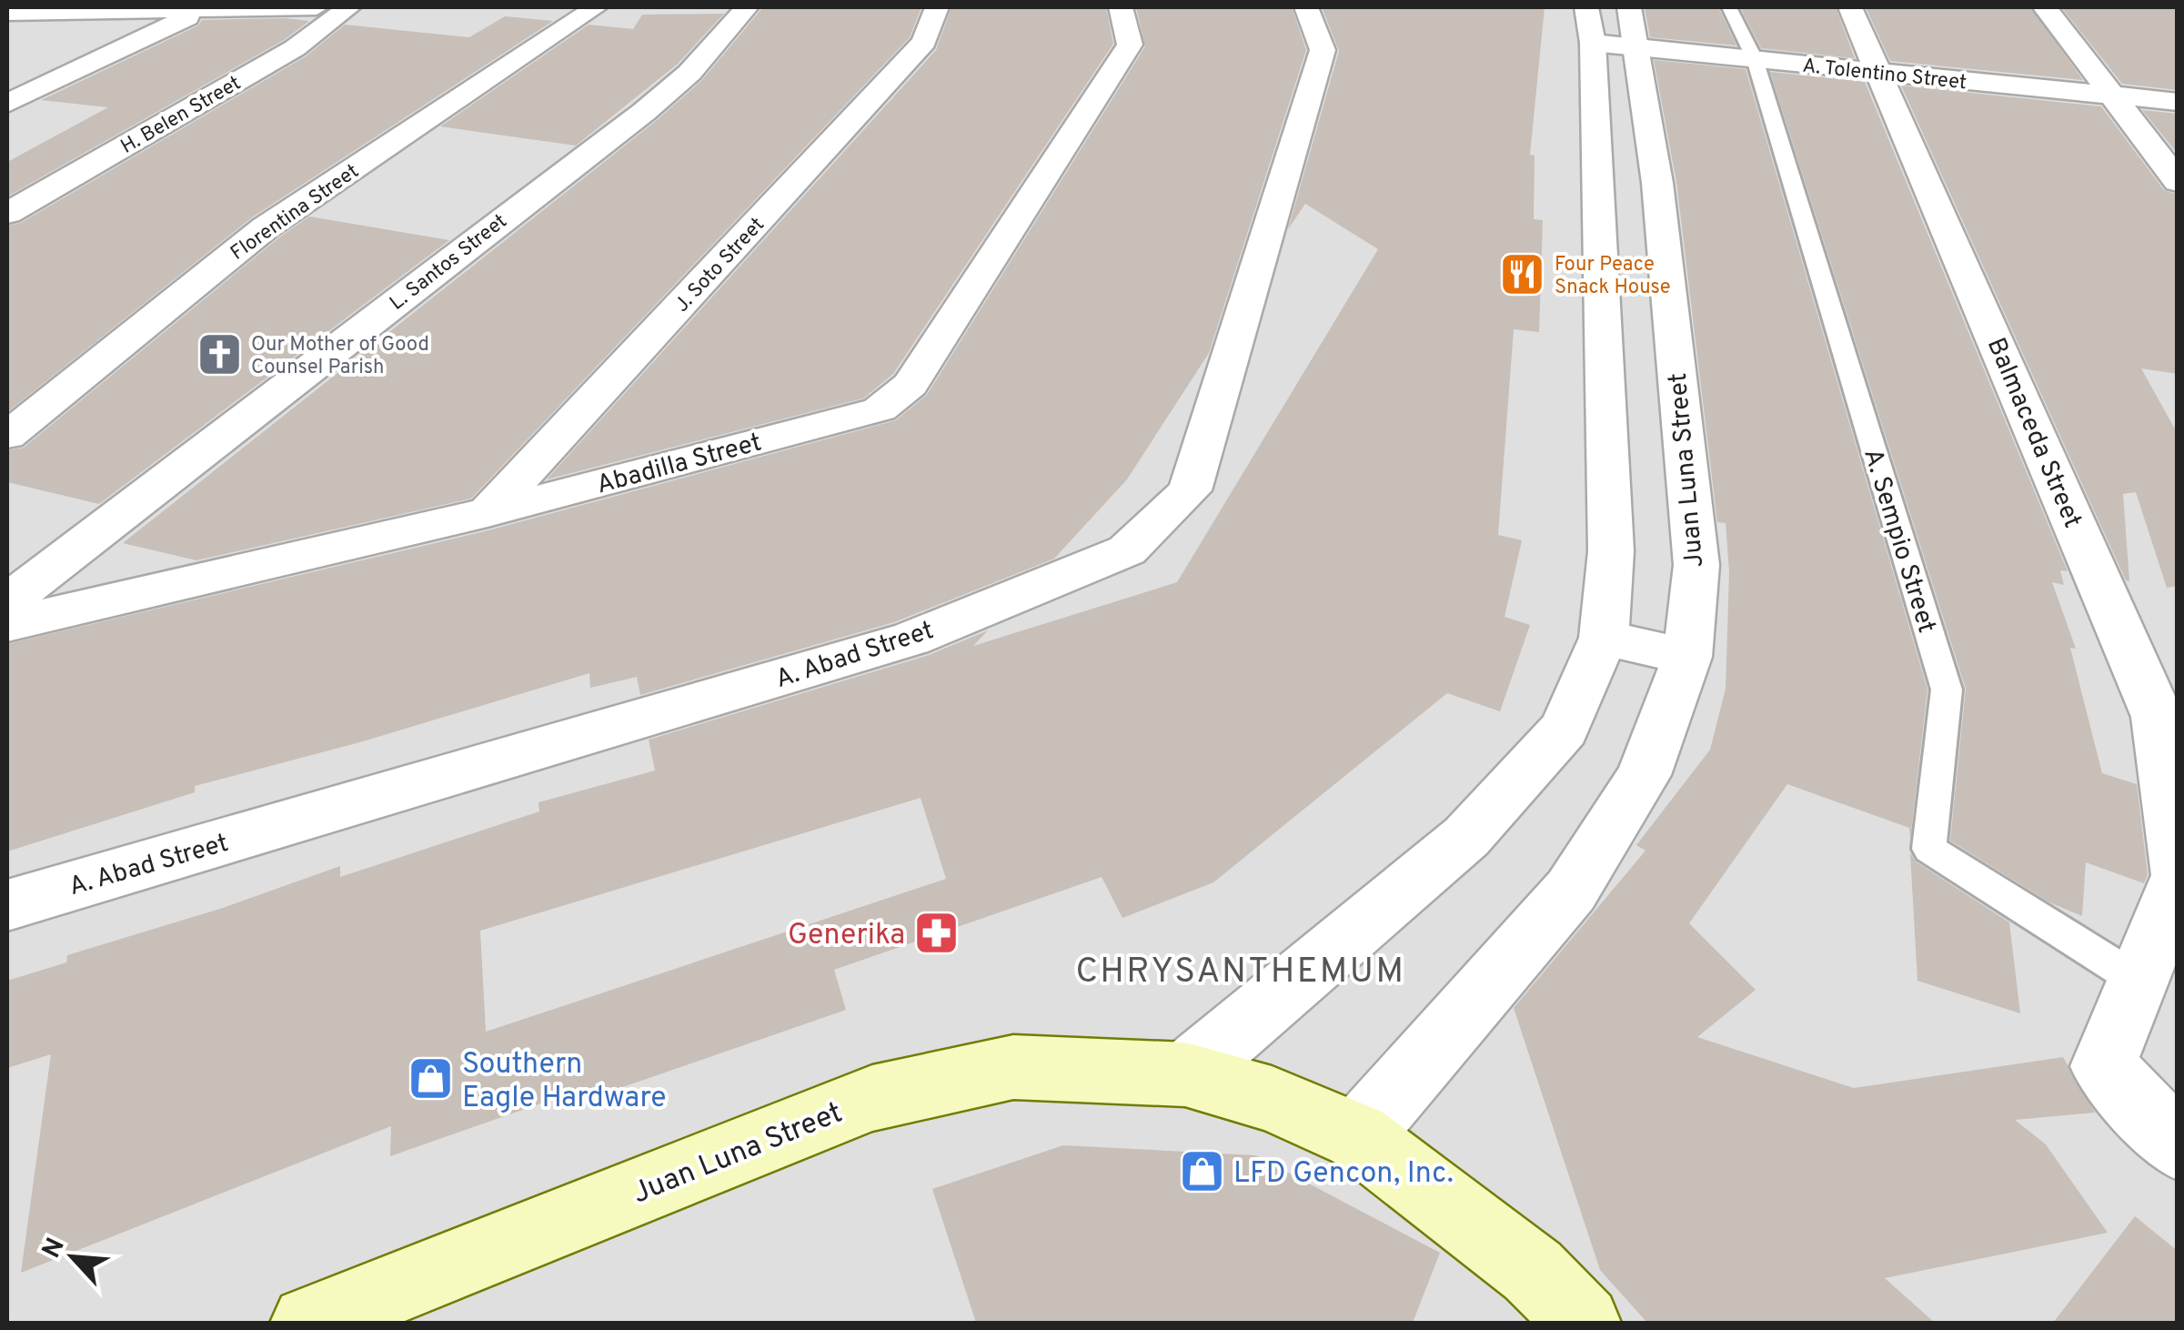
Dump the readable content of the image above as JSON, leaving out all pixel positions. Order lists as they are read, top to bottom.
{
  "streets": {
    "main road": ["Juan Luna Street"],
    "street": [
      "A. Tolentino Street",
      "H. Belen Street",
      "Florentina Street",
      "L. Santos Street",
      "J. Soto Street",
      "Balmaceda Street",
      "Abadilla Street",
      "A. Abad Street"
    ],
    "lane": ["A. Sempio Street"]
  },
  "crossings": [
    ["A. Tolentino Street", "Balmaceda Street"],
    ["A. Tolentino Street", "Juan Luna Street"],
    ["A. Tolentino Street", "A. Sempio Street"],
    ["J. Soto Street", "Abadilla Street"]
  ],
  "districts": ["CHRYSANTHEMUM"],
  "places": {
    "restaurant": ["Four Peace Snack House"],
    "church": ["Our Mother of Good Counsel Parish"],
    "pharmacy": ["Generika"],
    "shop": ["Southern Eagle Hardware", "LFD Gencon, Inc."]
  },
  "north": "top left"
}
